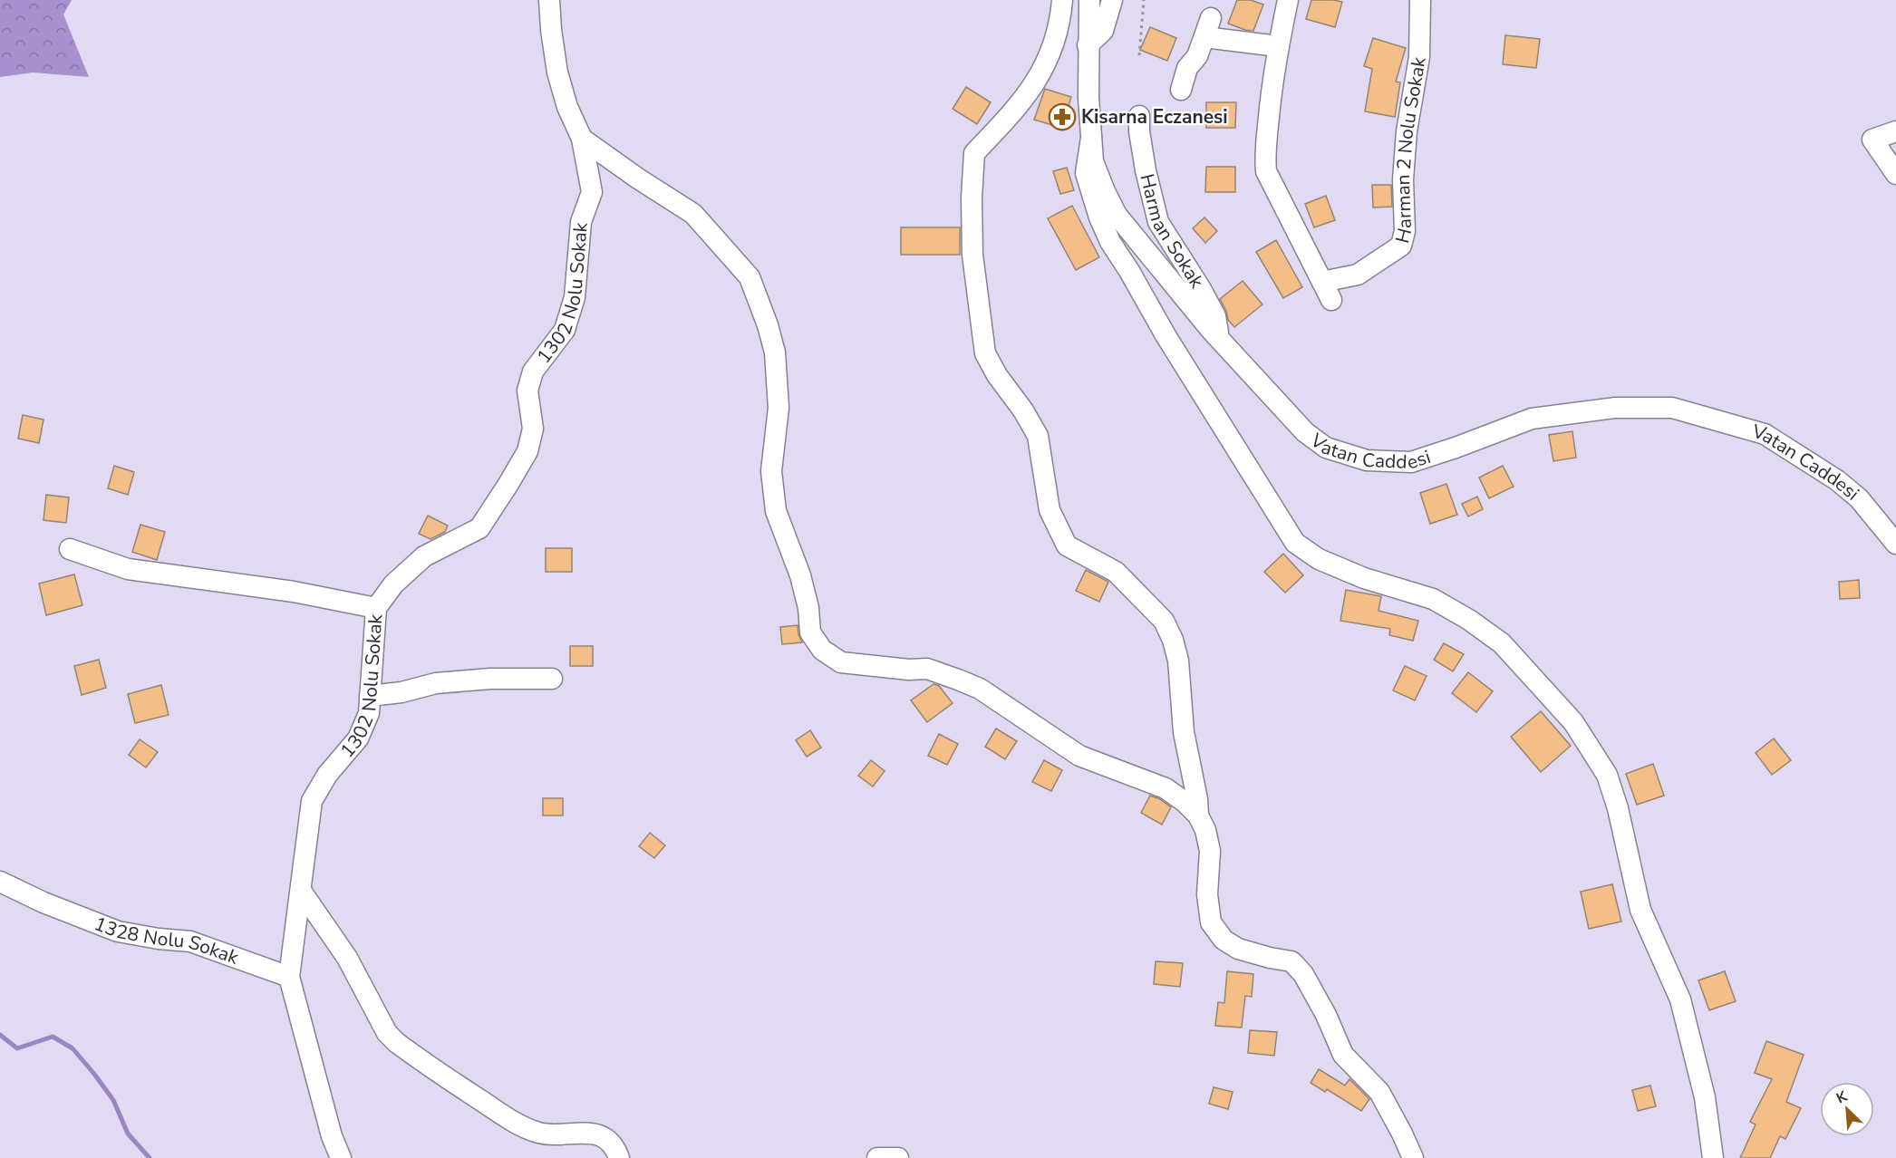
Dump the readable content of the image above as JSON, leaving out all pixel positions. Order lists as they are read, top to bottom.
{
  "streets": {
    "street": [
      "Harman 2 Nolu Sokak",
      "Harman Sokak",
      "1302 Nolu Sokak",
      "Vatan Caddesi",
      "1328 Nolu Sokak"
    ]
  },
  "crossings": [
    ["Harman Sokak", "Vatan Caddesi"],
    ["1302 Nolu Sokak", "1328 Nolu Sokak"]
  ],
  "places": {
    "pharmacy": ["Kisarna Eczanesi"]
  },
  "north": "top left"
}
